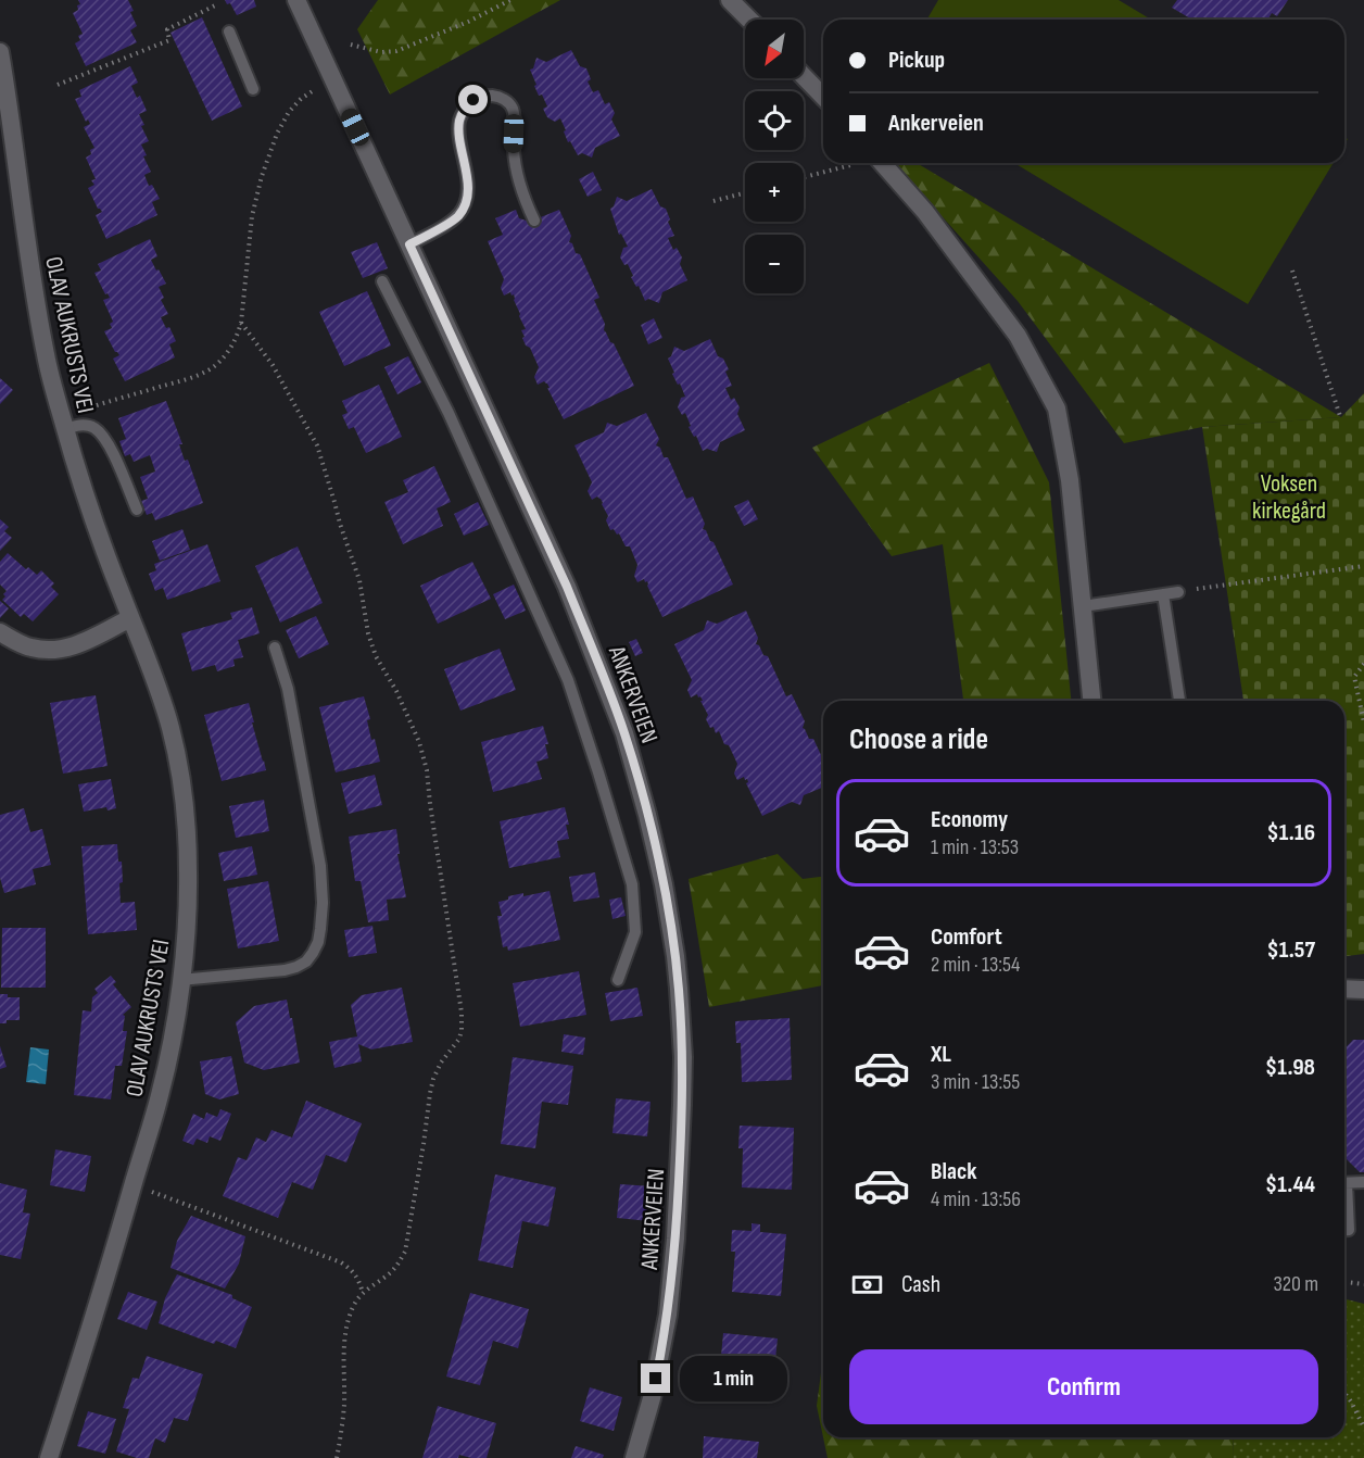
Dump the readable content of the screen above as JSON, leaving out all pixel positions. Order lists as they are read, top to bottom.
{
  "streets": {
    "street": ["OLAV AUKRUSTS VEI", "ANKERVEIEN"]
  },
  "parks": ["Voksen kirkegård"],
  "north": "bottom left",
  "page": {
    "map_buttons": ["+", "−"],
    "banner": ["Pickup", "Ankerveien"],
    "heading": "Choose a ride",
    "list": [
      {
        "name": "Economy",
        "note": "1 min · 13:53",
        "value": "$1.16"
      },
      {
        "name": "Comfort",
        "note": "2 min · 13:54",
        "value": "$1.57"
      },
      {
        "name": "XL",
        "note": "3 min · 13:55",
        "value": "$1.98"
      },
      {
        "name": "Black",
        "note": "4 min · 13:56",
        "value": "$1.44"
      }
    ],
    "pay": ["Cash", "320 m"],
    "buttons": "Confirm",
    "bubble": "1 min"
  }
}
